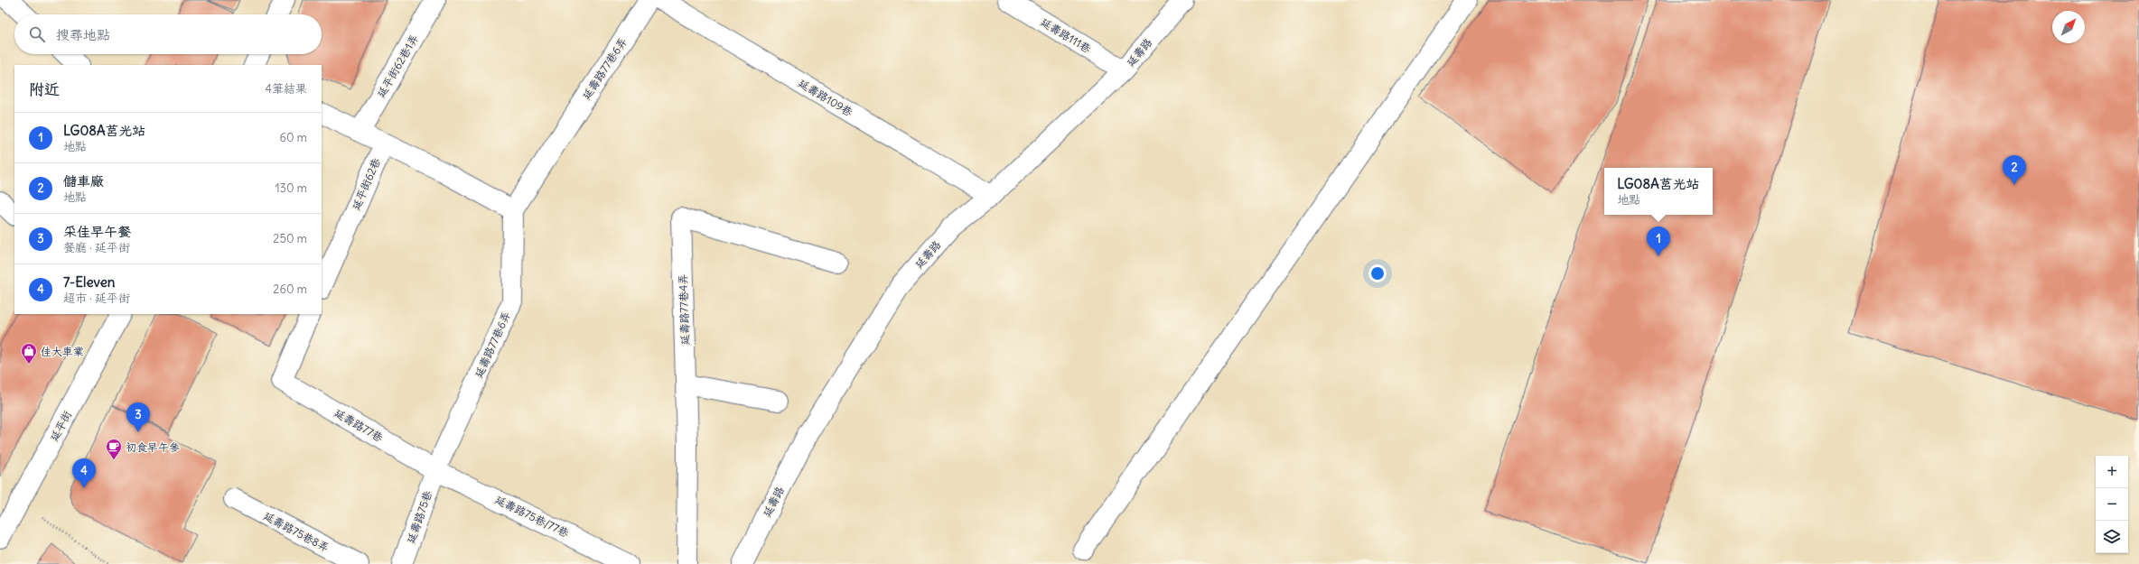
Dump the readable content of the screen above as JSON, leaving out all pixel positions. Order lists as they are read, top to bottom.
{
  "streets": {
    "street": [
      "延壽路111巷",
      "延壽路",
      "延平街62巷1弄",
      "延壽路77巷6弄",
      "延壽路109巷",
      "延平街62巷",
      "延壽路77巷4弄",
      "延壽路77巷",
      "延平街",
      "延壽路75巷/77巷",
      "延壽路75巷",
      "延壽路75巷8弄"
    ]
  },
  "crossings": [
    ["延壽路111巷", "延壽路"],
    ["延壽路", "延壽路109巷"],
    ["延壽路77巷6弄", "延壽路77巷"],
    ["延壽路77巷6弄", "延壽路75巷/77巷"],
    ["延壽路77巷6弄", "延壽路75巷"],
    ["延壽路77巷", "延壽路75巷/77巷"],
    ["延壽路77巷", "延壽路75巷"],
    ["延壽路75巷/77巷", "延壽路75巷"]
  ],
  "places": {
    "shop": ["佳大車業"],
    "cafe": ["初食早午參"]
  },
  "north": "top right",
  "page": {
    "search": "搜尋地點",
    "heading": ["附近", "4筆結果"],
    "list": [
      {
        "mark": "1",
        "name": "LG08A莒光站",
        "note": "地點",
        "value": "60 m"
      },
      {
        "mark": "2",
        "name": "儲車廠",
        "note": "地點",
        "value": "130 m"
      },
      {
        "mark": "3",
        "name": "采佳早午餐",
        "note": "餐廳 · 延平街",
        "value": "250 m"
      },
      {
        "mark": "4",
        "name": "7-Eleven",
        "note": "超市 · 延平街",
        "value": "260 m"
      }
    ],
    "pins": [
      "2",
      "1",
      "3",
      "4"
    ],
    "popup": ["LG08A莒光站", "地點"],
    "map_buttons": ["+", "−"]
  }
}
